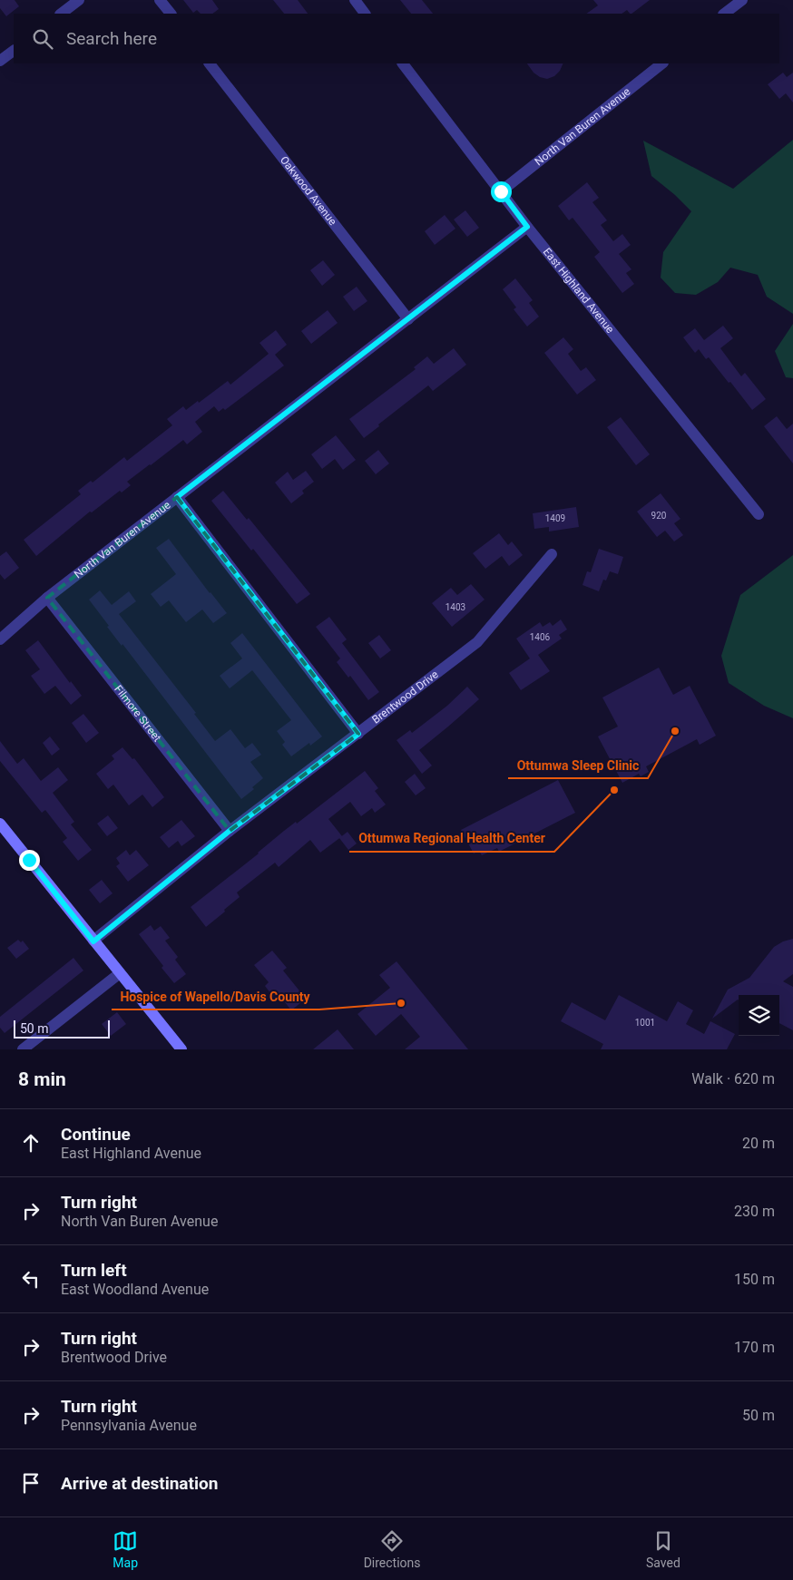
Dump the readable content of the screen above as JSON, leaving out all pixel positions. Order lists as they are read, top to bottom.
{
  "streets": {
    "street": [
      "North Van Buren Avenue",
      "Oakwood Avenue",
      "East Highland Avenue",
      "Brentwood Drive",
      "Filmore Street"
    ]
  },
  "crossings": [
    ["North Van Buren Avenue", "Oakwood Avenue"],
    ["North Van Buren Avenue", "East Highland Avenue"],
    ["North Van Buren Avenue", "Filmore Street"],
    ["Brentwood Drive", "Filmore Street"]
  ],
  "places": ["Ottumwa Sleep Clinic", "Ottumwa Regional Health Center", "Hospice of Wapello/Davis County"],
  "house_numbers": [
    "920",
    "1409",
    "1403",
    "1406",
    "1001"
  ],
  "scale_bar": "50 m",
  "page": {
    "search": "Search here",
    "scale": "50 m",
    "heading": ["8 min", "Walk · 620 m"],
    "list": [
      ["Continue", "East Highland Avenue", "20 m"],
      ["Turn right", "North Van Buren Avenue", "230 m"],
      ["Turn left", "East Woodland Avenue", "150 m"],
      ["Turn right", "Brentwood Drive", "170 m"],
      ["Turn right", "Pennsylvania Avenue", "50 m"],
      "Arrive at destination"
    ],
    "nav": ["Map", "Directions", "Saved"]
  }
}
